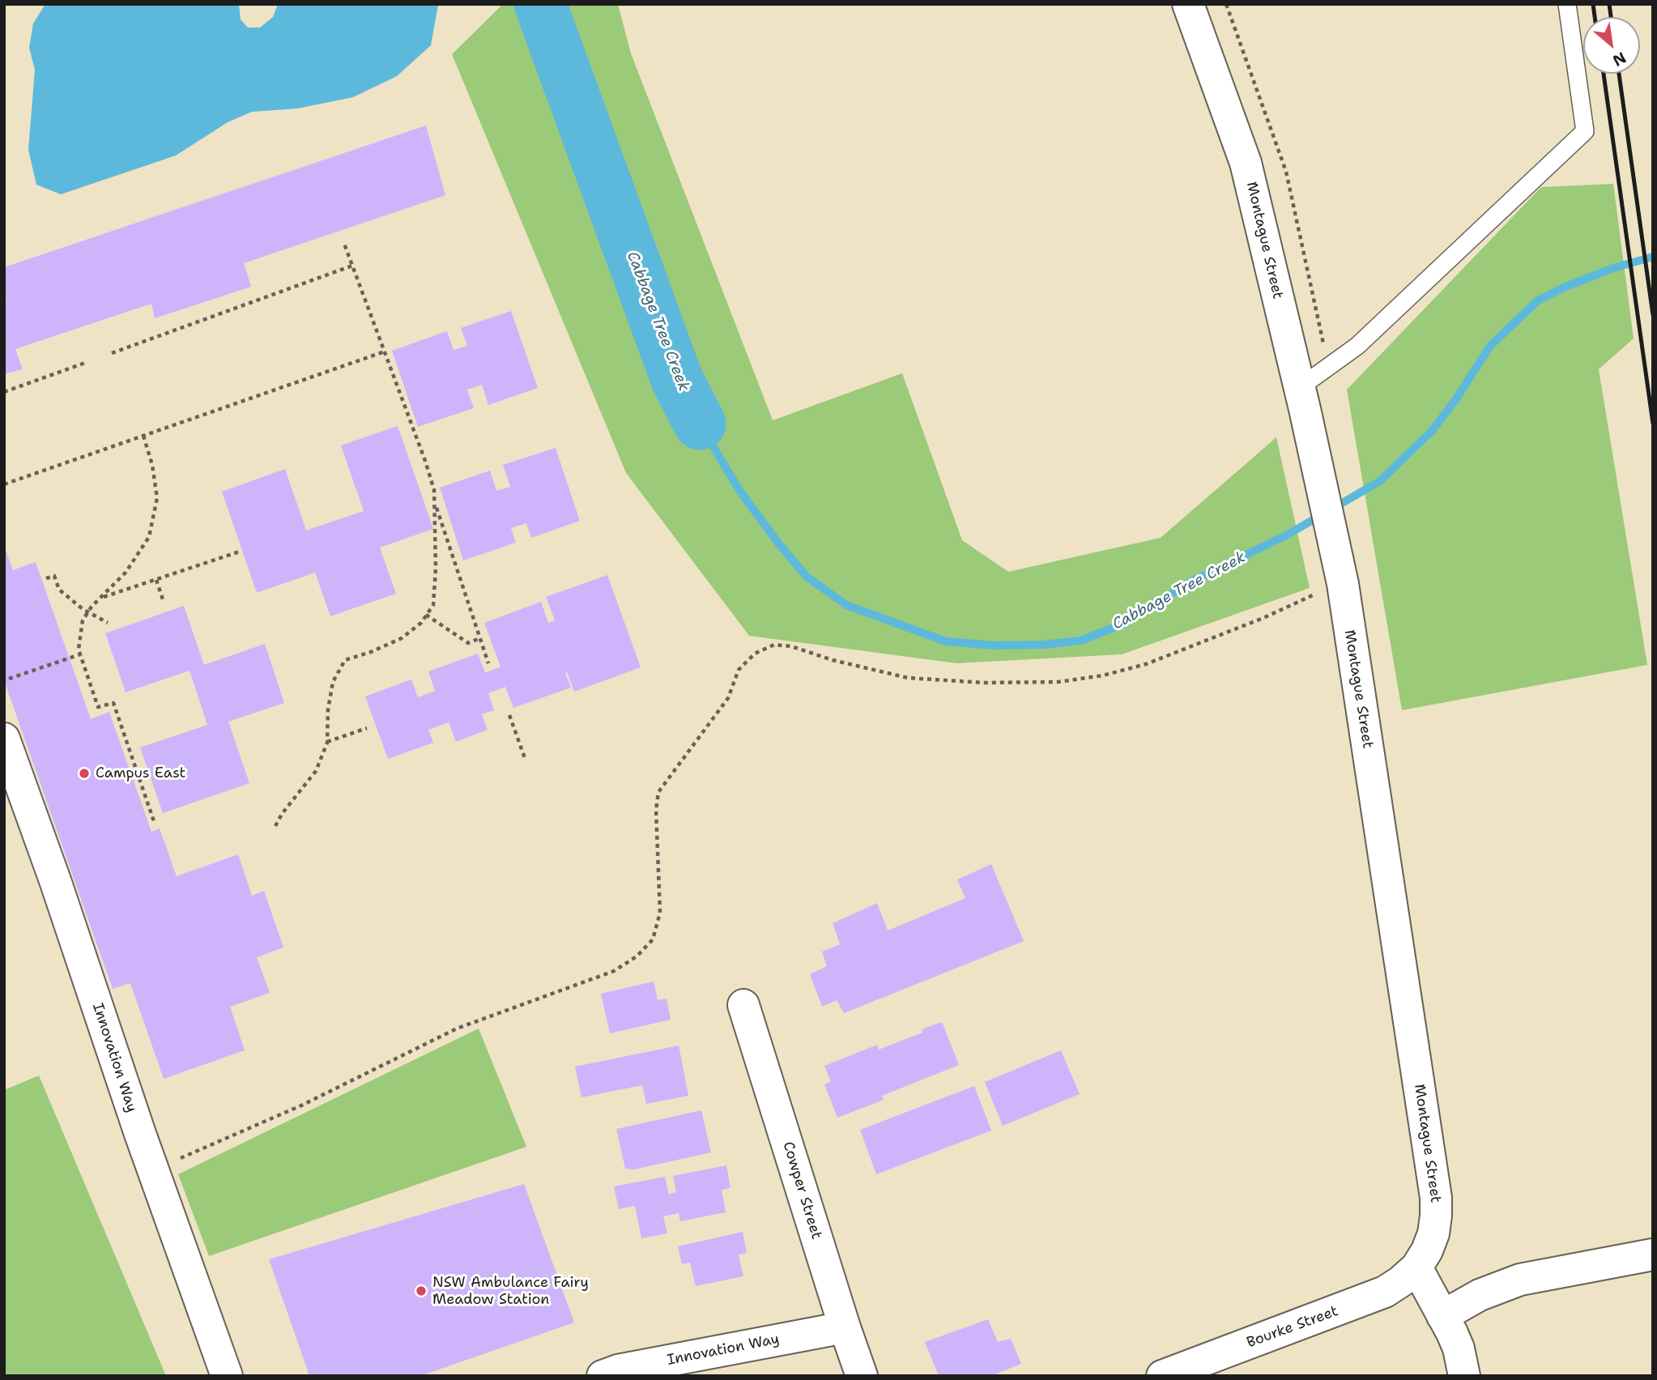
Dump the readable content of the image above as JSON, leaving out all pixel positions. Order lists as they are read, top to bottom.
{
  "streets": {
    "street": [
      "Montague Street",
      "Innovation Way",
      "Cowper Street",
      "Bourke Street"
    ]
  },
  "crossings": [
    ["Montague Street", "Bourke Street"],
    ["Innovation Way", "Cowper Street"]
  ],
  "water": ["Cabbage Tree Creek"],
  "places": ["Campus East", "NSW Ambulance Fairy Meadow Station"],
  "north": "bottom right"
}
